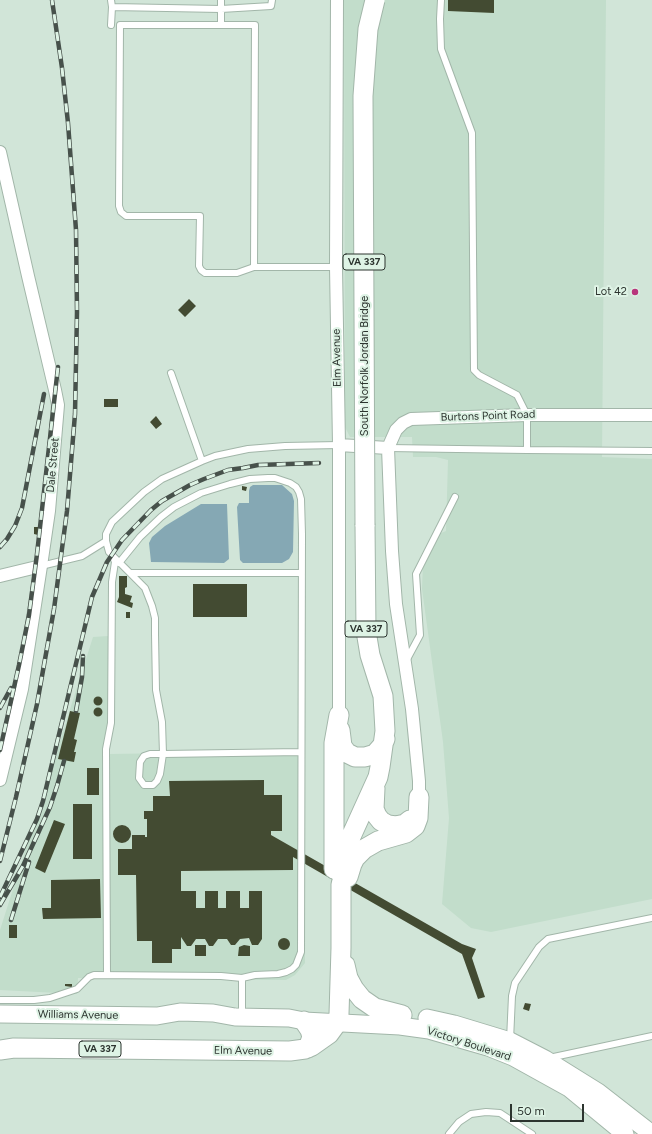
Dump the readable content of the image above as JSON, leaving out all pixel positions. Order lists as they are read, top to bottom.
{
  "streets": {
    "main road": [
      "VA 337",
      "Elm Avenue",
      "South Norfolk Jordan Bridge",
      "Williams Avenue",
      "Victory Boulevard"
    ],
    "street": ["Burtons Point Road", "Dale Street"]
  },
  "crossings": [
    ["VA 337", "South Norfolk Jordan Bridge"],
    ["Elm Avenue", "Williams Avenue"],
    ["Elm Avenue", "Victory Boulevard"],
    ["Williams Avenue", "Victory Boulevard"]
  ],
  "places": ["Lot 42"],
  "scale_bar": "50 m"
}
